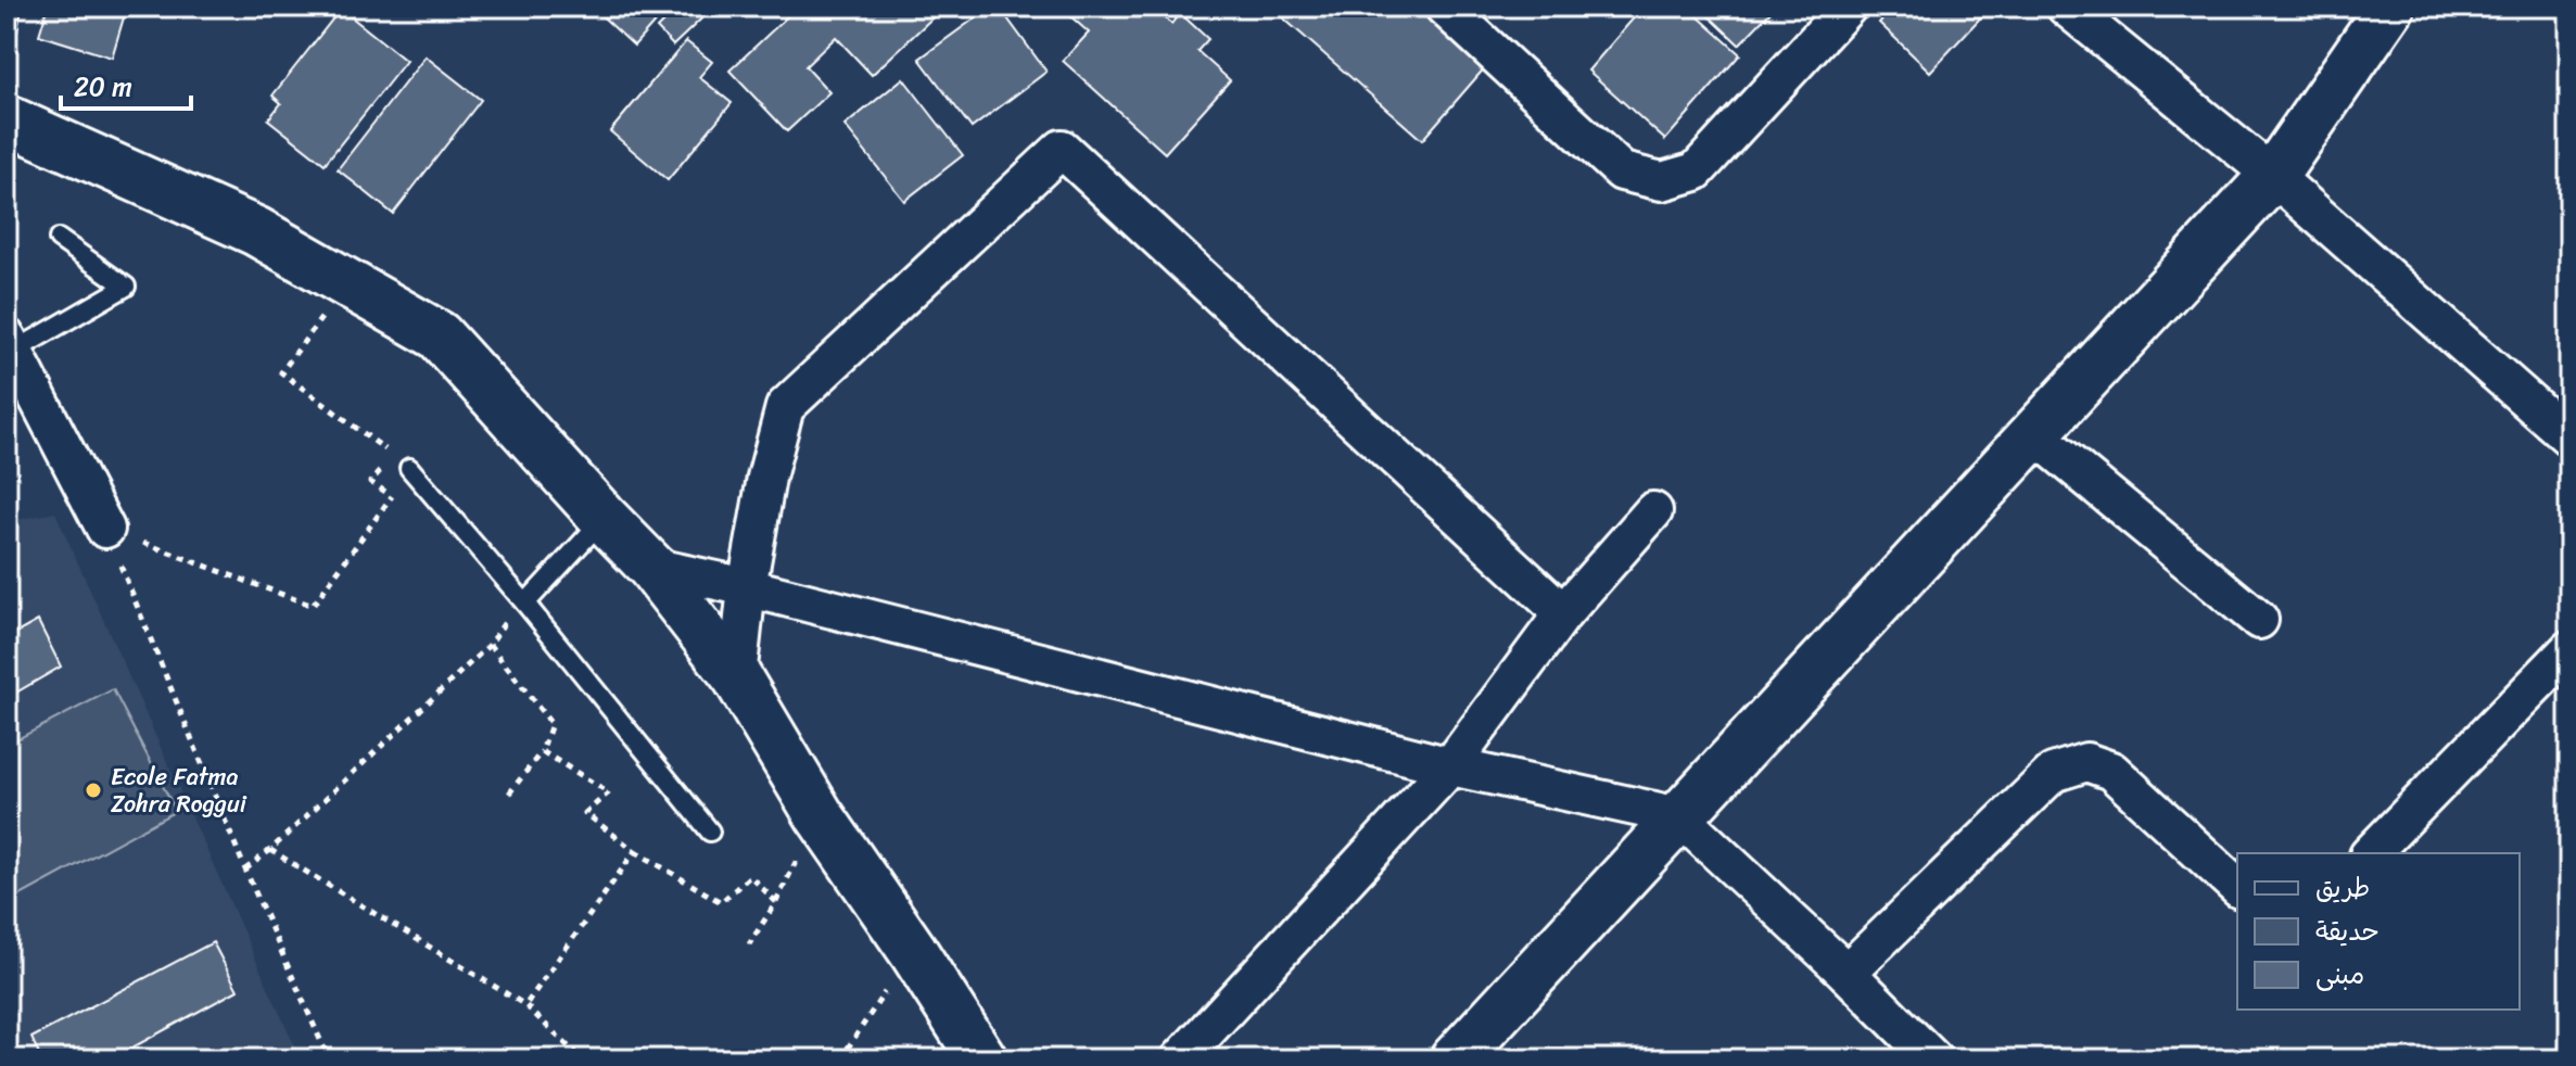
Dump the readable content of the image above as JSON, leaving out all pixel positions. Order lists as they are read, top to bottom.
{
  "places": ["Ecole Fatma Zohra Roggui"],
  "legend": ["طريق", "حديقة", "مبنى"],
  "scale_bar": "20 m"
}
